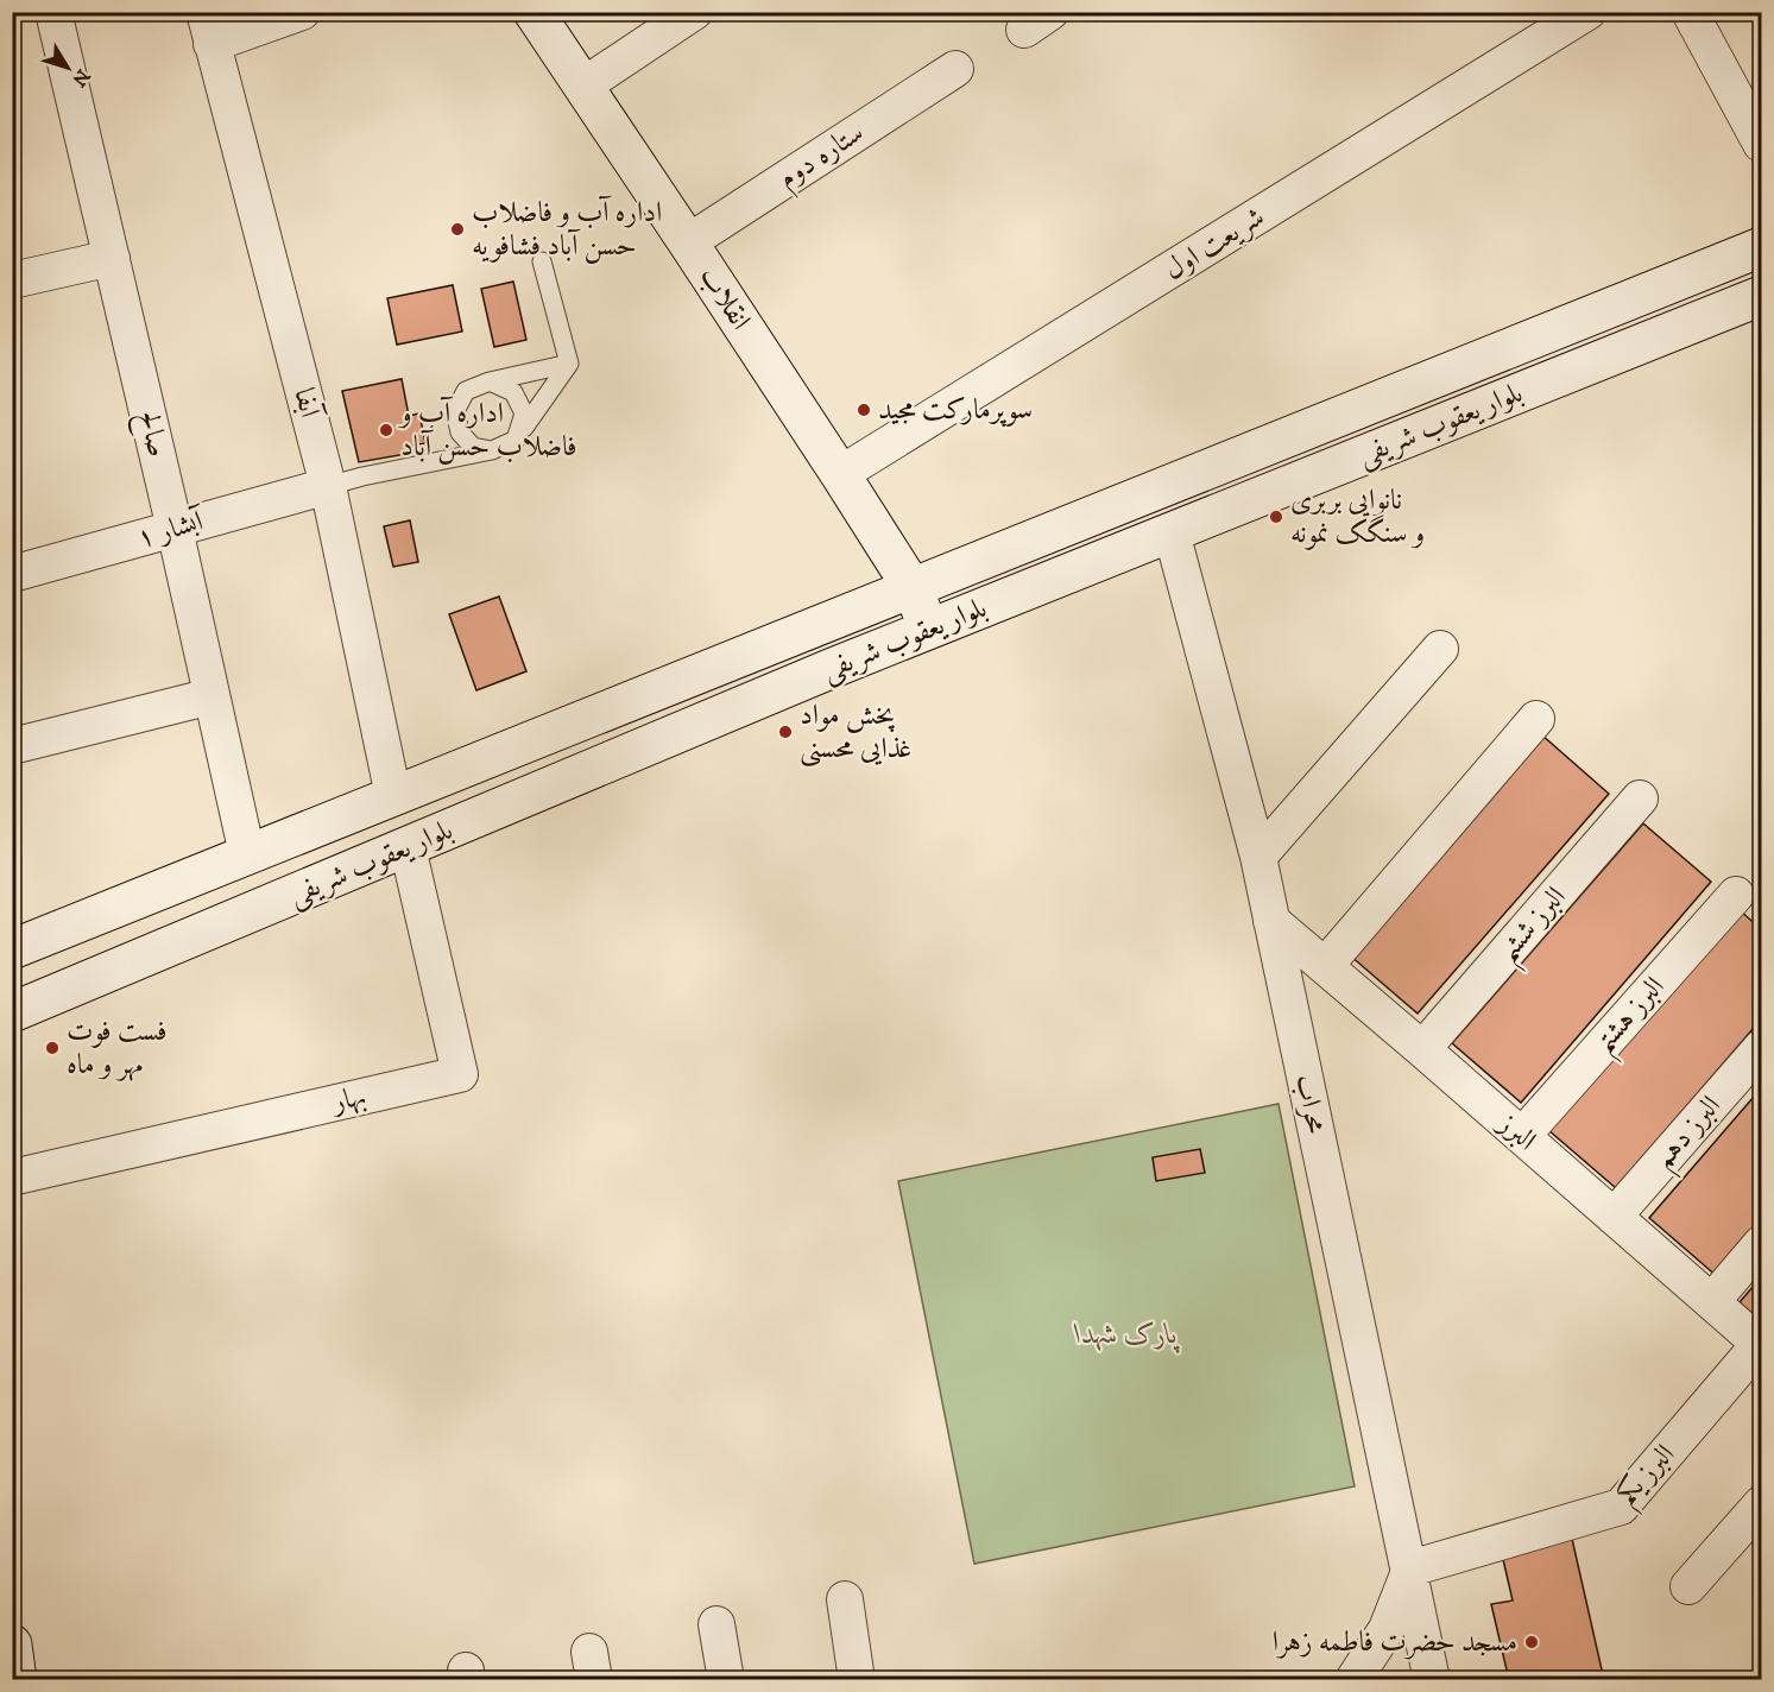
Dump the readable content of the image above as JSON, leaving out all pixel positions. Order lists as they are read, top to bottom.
{
  "streets": {
    "main road": ["انقلاب", "بلوار یعقوب شریفی"],
    "street": [
      "ستاره دوم",
      "شریعت اول",
      "آبفا",
      "صالح",
      "آبشار ۱",
      "البرز ششم",
      "البرز هشتم",
      "بهار",
      "محراب",
      "البرز",
      "البرز دهم",
      "البرز یکم"
    ]
  },
  "crossings": [
    ["ستاره دوم", "انقلاب"],
    ["شریعت اول", "انقلاب"],
    ["انقلاب", "بلوار یعقوب شریفی"],
    ["آبفا", "بلوار یعقوب شریفی"],
    ["آبفا", "آبشار ۱"],
    ["بلوار یعقوب شریفی", "صالح"],
    ["بلوار یعقوب شریفی", "بهار"],
    ["بلوار یعقوب شریفی", "محراب"],
    ["صالح", "آبشار ۱"],
    ["البرز ششم", "البرز"],
    ["البرز هشتم", "البرز"],
    ["محراب", "البرز"],
    ["محراب", "البرز یکم"],
    ["البرز", "البرز دهم"],
    ["البرز", "البرز یکم"]
  ],
  "parks": ["پارک شهدا"],
  "places": [
    "اداره آب و فاضلاب حسن آباد فشافویه",
    "سوپرمارکت مجید",
    "اداره آب و فاضلاب حسن آباد",
    "نانوایی بربری و سنگک نمونه",
    "پخش مواد غذایی محسنی",
    "فست فوت مهر و ماه",
    "مسجد حضرت فاطمه زهرا"
  ],
  "north": "bottom right"
}
